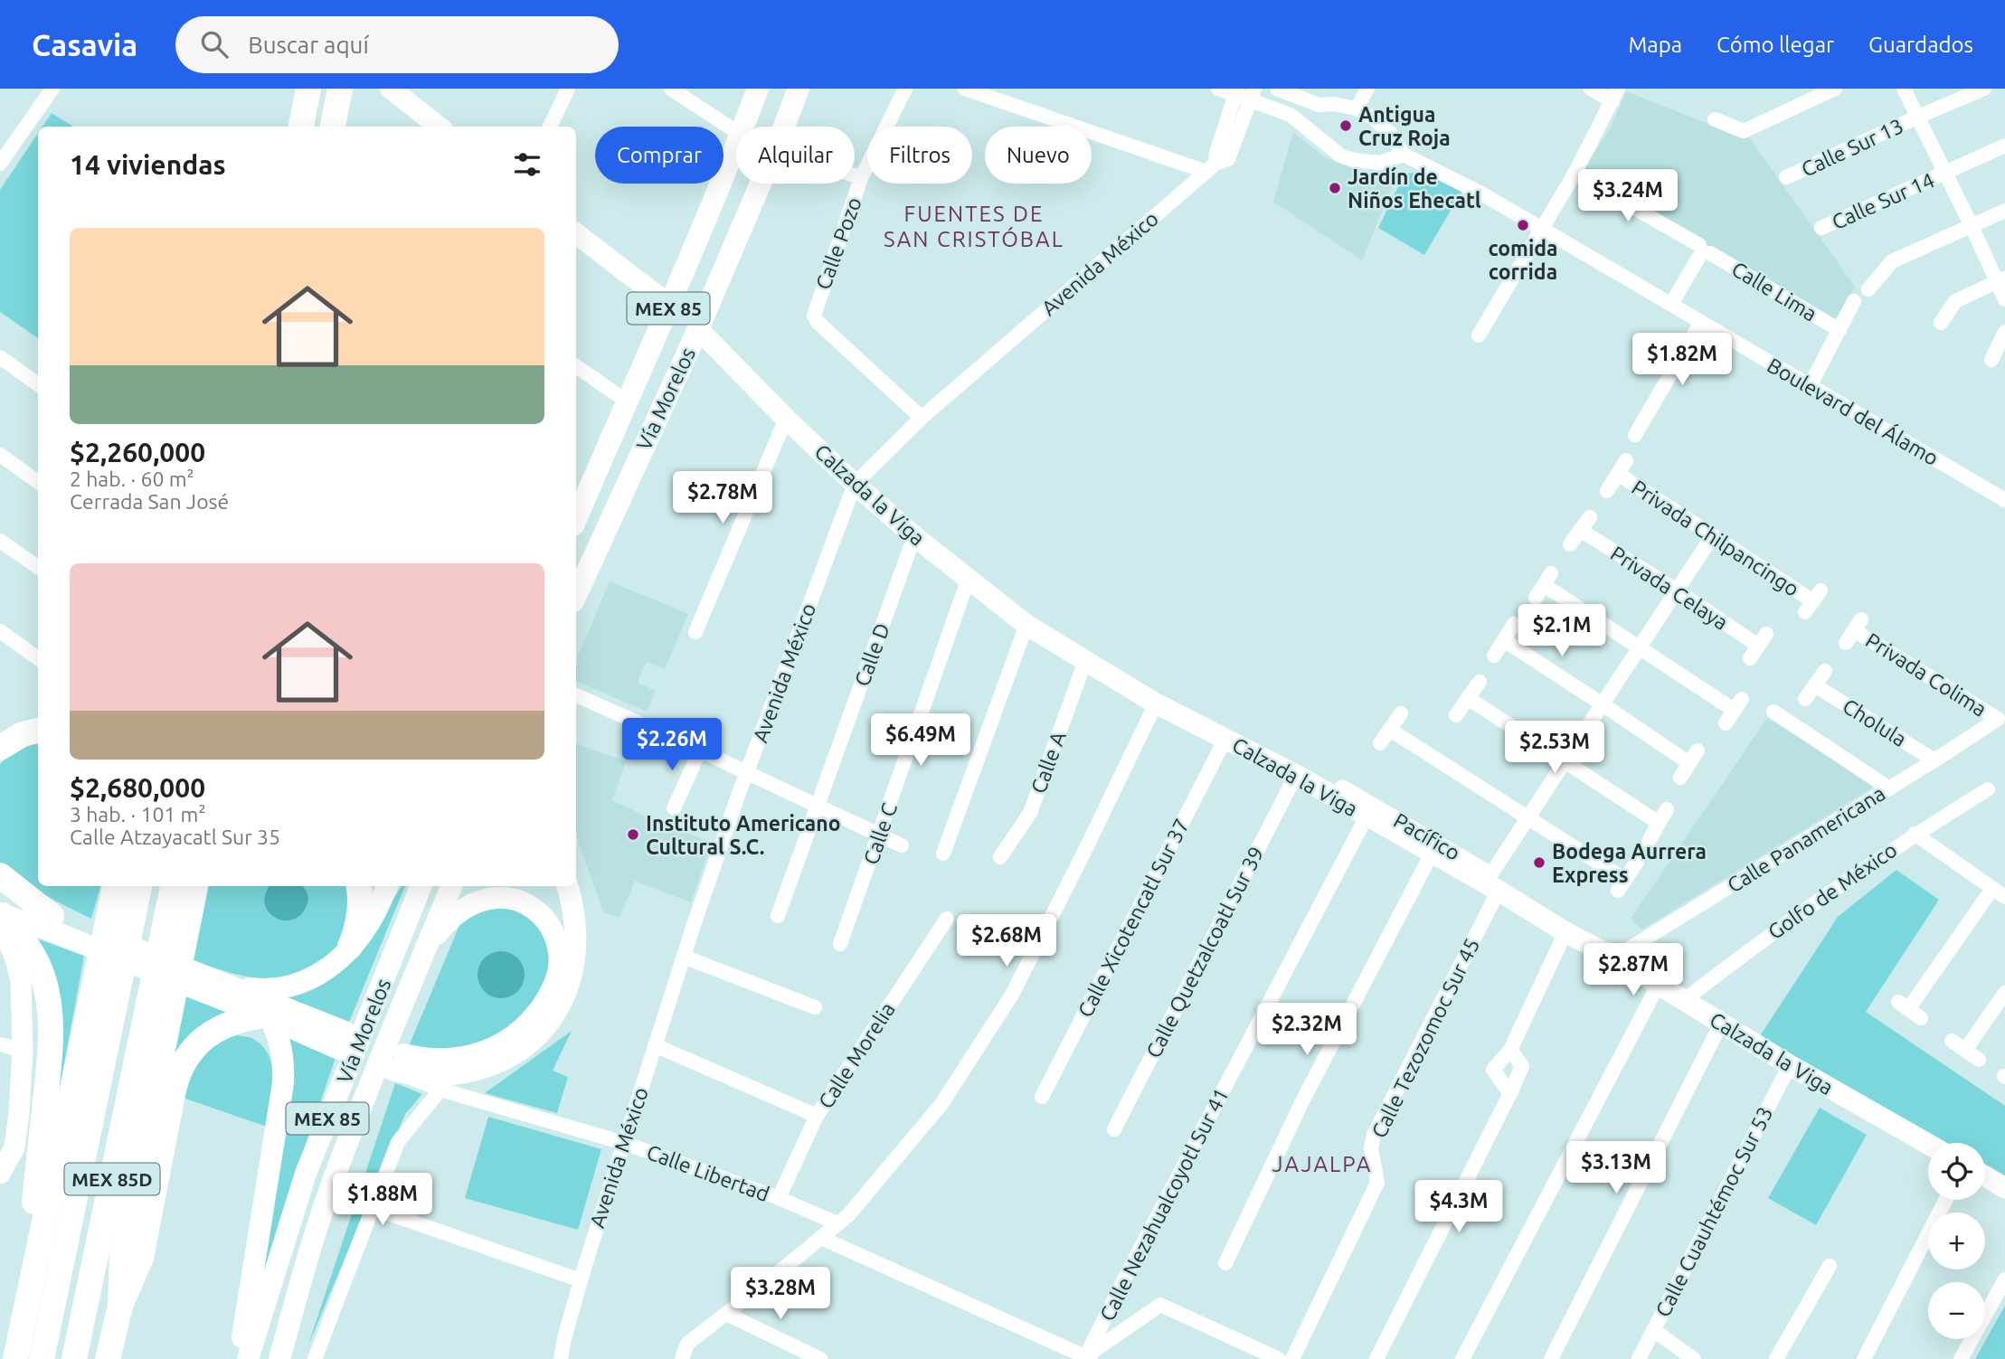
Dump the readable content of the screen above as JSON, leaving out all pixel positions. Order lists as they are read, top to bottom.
{
  "streets": {
    "highway": ["MEX 85D"],
    "main road": ["MEX 85", "Vía Morelos", "Calzada la Viga"],
    "street": [
      "Calle Sur 13",
      "Calle Sur 14",
      "Calle Pozo",
      "Avenida México",
      "Calle Lima",
      "Boulevard del Álamo",
      "Privada Chilpancingo",
      "Privada Celaya",
      "Calle D",
      "Privada Colima",
      "Cholula",
      "Calle A",
      "Calle C",
      "Pacífico",
      "Calle Panamericana",
      "Golfo de México",
      "Calle Xicotencatl Sur 37",
      "Calle Quetzalcoatl Sur 39",
      "Calle Tezozomoc Sur 45",
      "Calle Morelia",
      "Calle Libertad",
      "Calle Nezahualcoyotl Sur 41",
      "Calle Cuauhtémoc Sur 53"
    ]
  },
  "crossings": [
    ["Calle Pozo", "Avenida México"],
    ["Avenida México", "Calzada la Viga"],
    ["Avenida México", "Calle Libertad"],
    ["Vía Morelos", "Calzada la Viga"],
    ["Calzada la Viga", "Calle D"],
    ["Calzada la Viga", "Calle A"],
    ["Calzada la Viga", "Calle C"],
    ["Calzada la Viga", "Pacífico"],
    ["Calzada la Viga", "Calle Panamericana"],
    ["Calzada la Viga", "Golfo de México"],
    ["Calzada la Viga", "Calle Xicotencatl Sur 37"],
    ["Calzada la Viga", "Calle Quetzalcoatl Sur 39"],
    ["Calzada la Viga", "Calle Tezozomoc Sur 45"],
    ["Calzada la Viga", "Calle Nezahualcoyotl Sur 41"],
    ["Calzada la Viga", "Calle Cuauhtémoc Sur 53"],
    ["Privada Chilpancingo", "Calle Tezozomoc Sur 45"],
    ["Privada Celaya", "Calle Tezozomoc Sur 45"],
    ["Privada Colima", "Calle Panamericana"],
    ["Cholula", "Calle Panamericana"],
    ["Pacífico", "Calle Tezozomoc Sur 45"],
    ["Calle Morelia", "Calle Libertad"]
  ],
  "districts": ["FUENTES DE SAN CRISTÓBAL", "JAJALPA"],
  "places": [
    "Antigua Cruz Roja",
    "Jardín de Niños Ehecatl",
    "comida corrida",
    "Instituto Americano Cultural S.C.",
    "Bodega Aurrera Express"
  ],
  "page": {
    "header": "Casavia",
    "search": "Buscar aquí",
    "nav": ["Mapa", "Cómo llegar", "Guardados"],
    "chip": [
      "Comprar",
      "Alquilar",
      "Filtros",
      "Nuevo"
    ],
    "heading": "14 viviendas",
    "price": [
      "$3.24M",
      "$1.82M",
      "$2.78M",
      "$2.1M",
      "$6.49M",
      "$2.26M",
      "$2.53M",
      "$2.68M",
      "$2.87M",
      "$2.32M",
      "$3.13M",
      "$1.88M",
      "$4.3M",
      "$3.28M"
    ],
    "list": [
      {
        "name": "$2,260,000",
        "note": "2 hab. · 60 m² · Cerrada San José"
      },
      {
        "name": "$2,680,000",
        "note": "3 hab. · 101 m² · Calle Atzayacatl Sur 35"
      }
    ],
    "map_buttons": ["+", "−"]
  }
}
